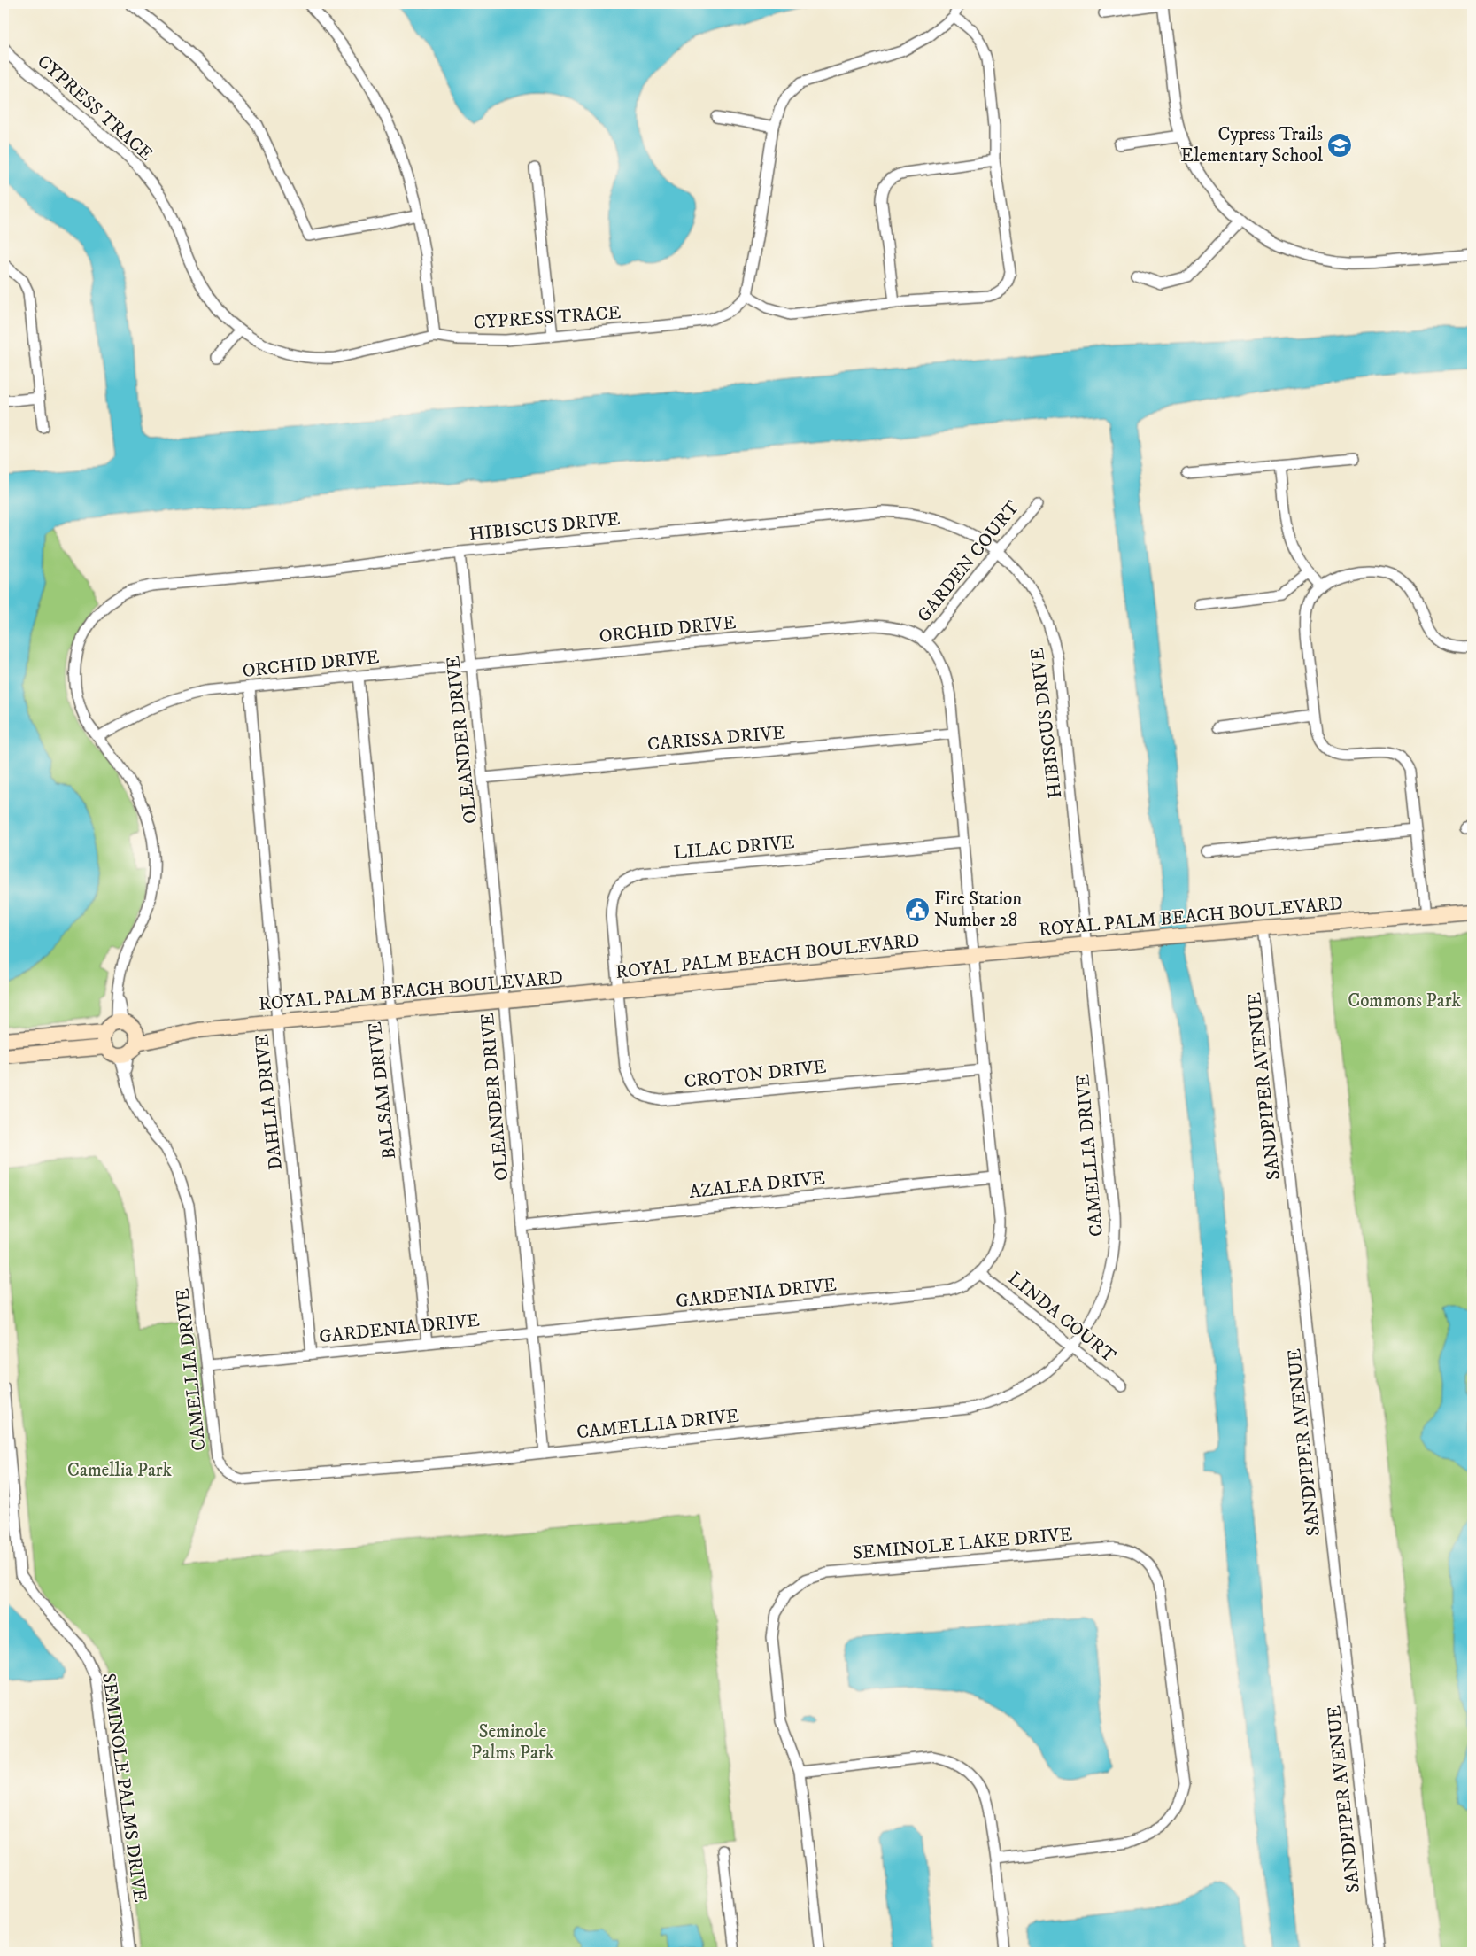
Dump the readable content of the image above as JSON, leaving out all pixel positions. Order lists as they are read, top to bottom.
{
  "streets": {
    "street": [
      "CYPRESS TRACE",
      "HIBISCUS DRIVE",
      "GARDEN COURT",
      "ORCHID DRIVE",
      "CARISSA DRIVE",
      "OLEANDER DRIVE",
      "LILAC DRIVE",
      "ROYAL PALM BEACH BOULEVARD",
      "CROTON DRIVE",
      "SANDPIPER AVENUE",
      "BALSAM DRIVE",
      "DAHLIA DRIVE",
      "CAMELLIA DRIVE",
      "AZALEA DRIVE",
      "GARDENIA DRIVE",
      "LINDA COURT",
      "SEMINOLE LAKE DRIVE",
      "SEMINOLE PALMS DRIVE"
    ]
  },
  "crossings": [
    ["HIBISCUS DRIVE", "GARDEN COURT"],
    ["HIBISCUS DRIVE", "ORCHID DRIVE"],
    ["HIBISCUS DRIVE", "OLEANDER DRIVE"],
    ["HIBISCUS DRIVE", "ROYAL PALM BEACH BOULEVARD"],
    ["HIBISCUS DRIVE", "CAMELLIA DRIVE"],
    ["GARDEN COURT", "ORCHID DRIVE"],
    ["ORCHID DRIVE", "CARISSA DRIVE"],
    ["ORCHID DRIVE", "OLEANDER DRIVE"],
    ["ORCHID DRIVE", "LILAC DRIVE"],
    ["ORCHID DRIVE", "ROYAL PALM BEACH BOULEVARD"],
    ["ORCHID DRIVE", "BALSAM DRIVE"],
    ["ORCHID DRIVE", "DAHLIA DRIVE"],
    ["ORCHID DRIVE", "GARDENIA DRIVE"],
    ["CARISSA DRIVE", "OLEANDER DRIVE"],
    ["OLEANDER DRIVE", "ROYAL PALM BEACH BOULEVARD"],
    ["OLEANDER DRIVE", "CAMELLIA DRIVE"],
    ["OLEANDER DRIVE", "AZALEA DRIVE"],
    ["OLEANDER DRIVE", "GARDENIA DRIVE"],
    ["LILAC DRIVE", "ROYAL PALM BEACH BOULEVARD"],
    ["LILAC DRIVE", "CROTON DRIVE"],
    ["ROYAL PALM BEACH BOULEVARD", "CROTON DRIVE"],
    ["ROYAL PALM BEACH BOULEVARD", "SANDPIPER AVENUE"],
    ["ROYAL PALM BEACH BOULEVARD", "BALSAM DRIVE"],
    ["ROYAL PALM BEACH BOULEVARD", "DAHLIA DRIVE"],
    ["ROYAL PALM BEACH BOULEVARD", "CAMELLIA DRIVE"],
    ["ROYAL PALM BEACH BOULEVARD", "GARDENIA DRIVE"],
    ["CROTON DRIVE", "GARDENIA DRIVE"],
    ["BALSAM DRIVE", "GARDENIA DRIVE"],
    ["DAHLIA DRIVE", "GARDENIA DRIVE"],
    ["CAMELLIA DRIVE", "GARDENIA DRIVE"],
    ["CAMELLIA DRIVE", "LINDA COURT"],
    ["AZALEA DRIVE", "GARDENIA DRIVE"],
    ["GARDENIA DRIVE", "LINDA COURT"]
  ],
  "parks": ["Commons Park", "Camellia Park", "Seminole Palms Park"],
  "places": {
    "school or university": ["Cypress Trails Elementary School"],
    "public building": ["Fire Station Number 28"]
  }
}
